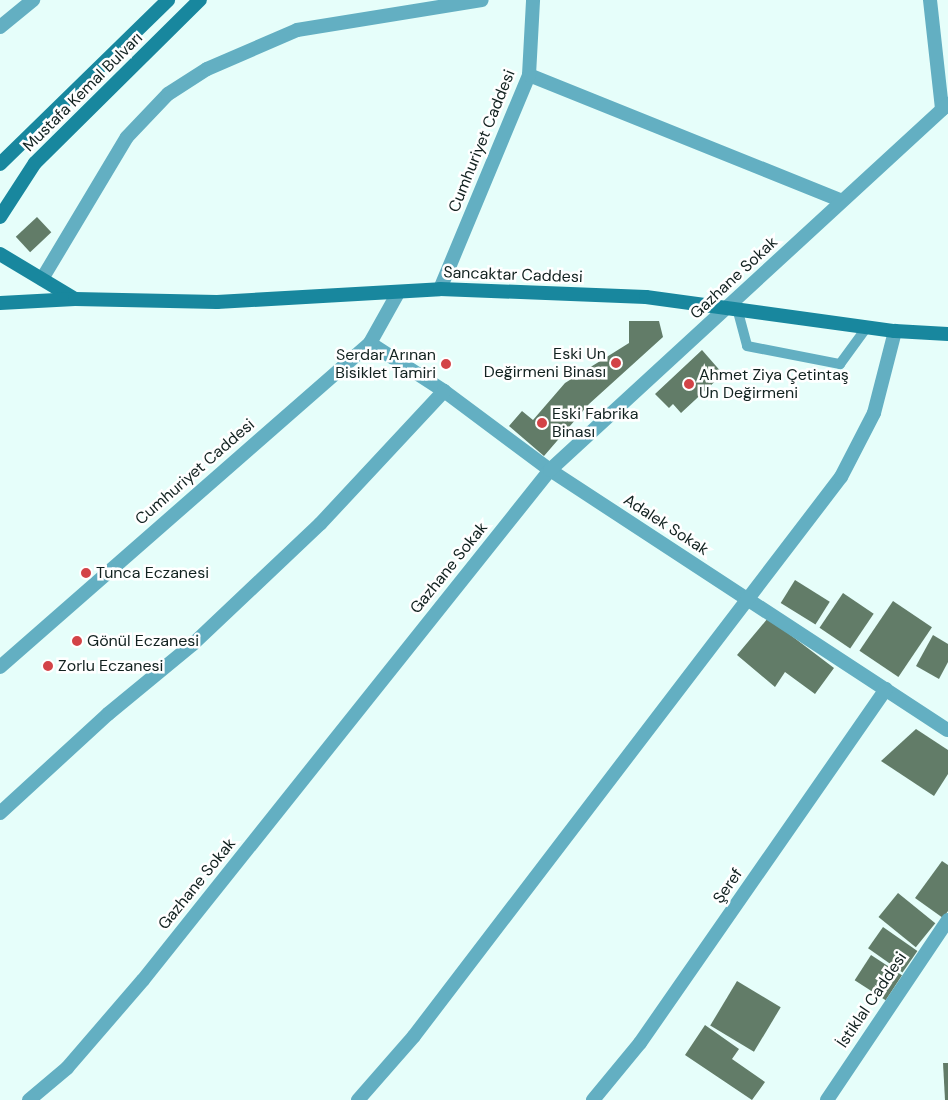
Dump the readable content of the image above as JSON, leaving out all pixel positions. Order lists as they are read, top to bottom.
{
  "streets": {
    "main road": ["Mustafa Kemal Bulvarı", "Sancaktar Caddesi"],
    "street": [
      "Cumhuriyet Caddesi",
      "Gazhane Sokak",
      "Adalek Sokak",
      "Şeref",
      "İstiklal Caddesi"
    ]
  },
  "crossings": [
    ["Cumhuriyet Caddesi", "Sancaktar Caddesi"],
    ["Cumhuriyet Caddesi", "Adalek Sokak"],
    ["Sancaktar Caddesi", "Gazhane Sokak"],
    ["Gazhane Sokak", "Adalek Sokak"],
    ["Adalek Sokak", "Şeref"]
  ],
  "places": [
    "Eski Un Değirmeni Binası",
    "Serdar Arınan Bisiklet Tamiri",
    "Ahmet Ziya Çetintaş Un Değirmeni",
    "Eski Fabrika Binası",
    "Tunca Eczanesi",
    "Gönül Eczanesi",
    "Zorlu Eczanesi"
  ]
}
